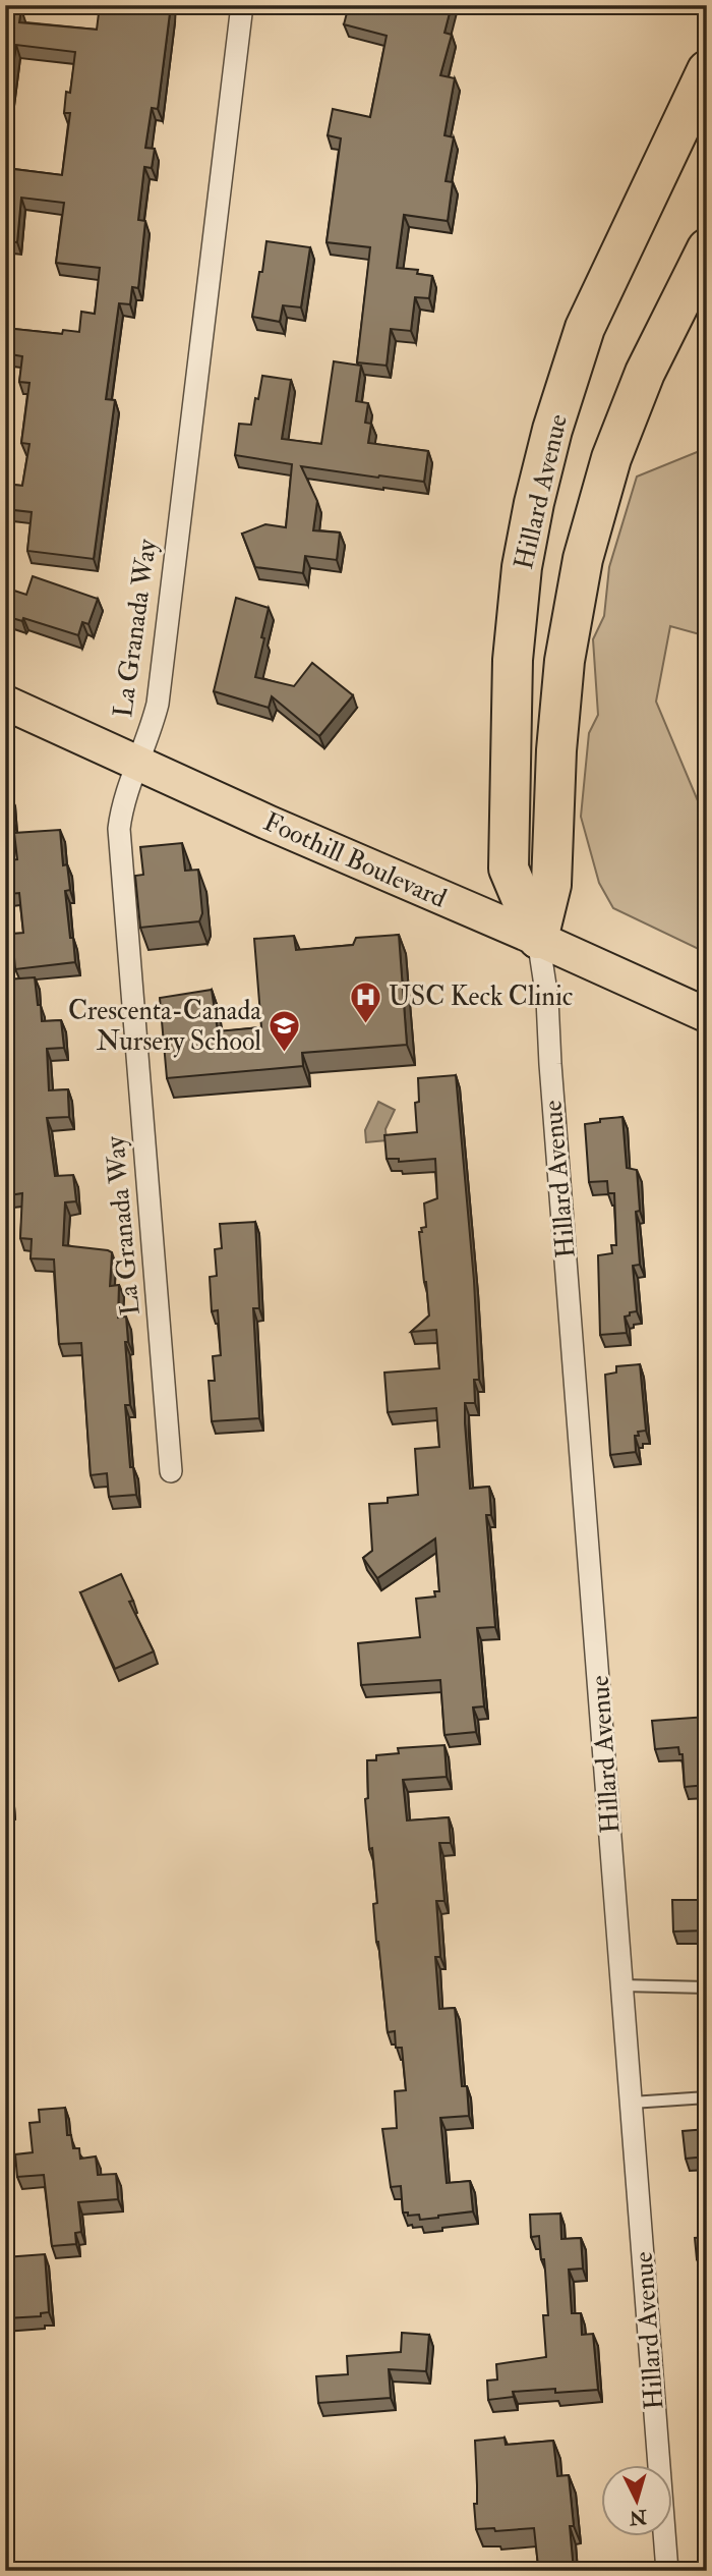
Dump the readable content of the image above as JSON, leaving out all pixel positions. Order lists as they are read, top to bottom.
{
  "streets": {
    "highway": ["Hillard Avenue"],
    "main road": ["Foothill Boulevard"],
    "street": ["La Granada Way"]
  },
  "crossings": [
    ["Hillard Avenue", "Foothill Boulevard"],
    ["La Granada Way", "Foothill Boulevard"]
  ],
  "places": {
    "hospital": ["USC Keck Clinic"],
    "school or university": ["Crescenta-Canada Nursery School"]
  },
  "north": "bottom"
}
